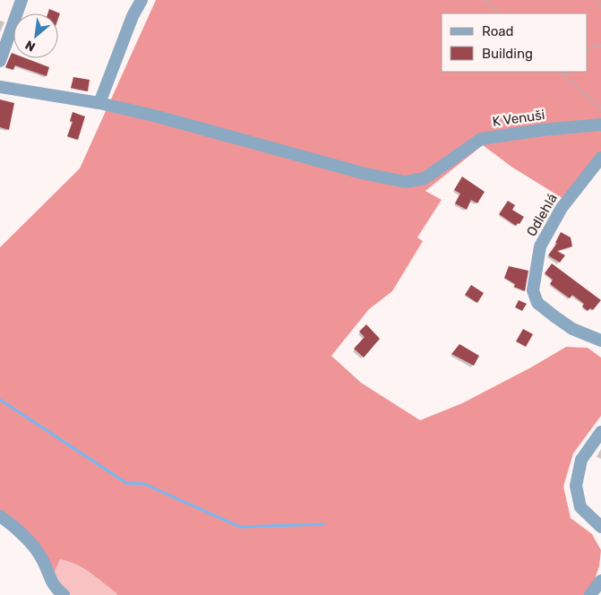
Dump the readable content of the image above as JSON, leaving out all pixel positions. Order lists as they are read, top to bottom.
{
  "streets": {
    "street": ["K Venuši", "Odlehlá"]
  },
  "legend": ["Road", "Building"],
  "north": "bottom left"
}
